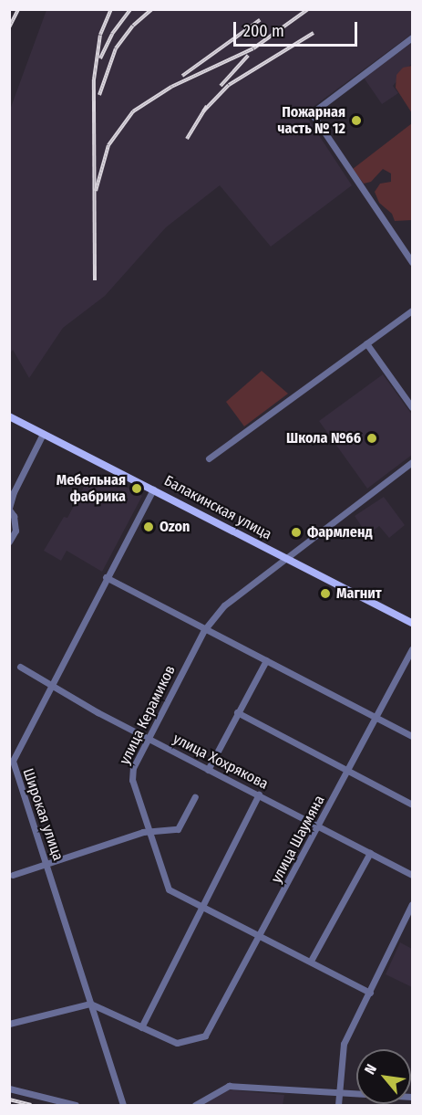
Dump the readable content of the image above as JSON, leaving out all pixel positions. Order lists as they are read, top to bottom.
{
  "streets": {
    "main road": ["Балакинская улица"],
    "street": [
      "улица Керамиков",
      "улица Хохрякова",
      "Широкая улица",
      "улица Шаумяна"
    ]
  },
  "crossings": [
    ["Балакинская улица", "улица Керамиков"],
    ["Балакинская улица", "Широкая улица"],
    ["улица Керамиков", "улица Хохрякова"],
    ["улица Керамиков", "улица Шаумяна"],
    ["улица Хохрякова", "Широкая улица"],
    ["улица Хохрякова", "улица Шаумяна"]
  ],
  "places": [
    "Пожарная часть № 12",
    "Школа №66",
    "Мебельная фабрика",
    "Ozon",
    "Фармленд",
    "Магнит"
  ],
  "scale_bar": "200 m",
  "north": "top left"
}
